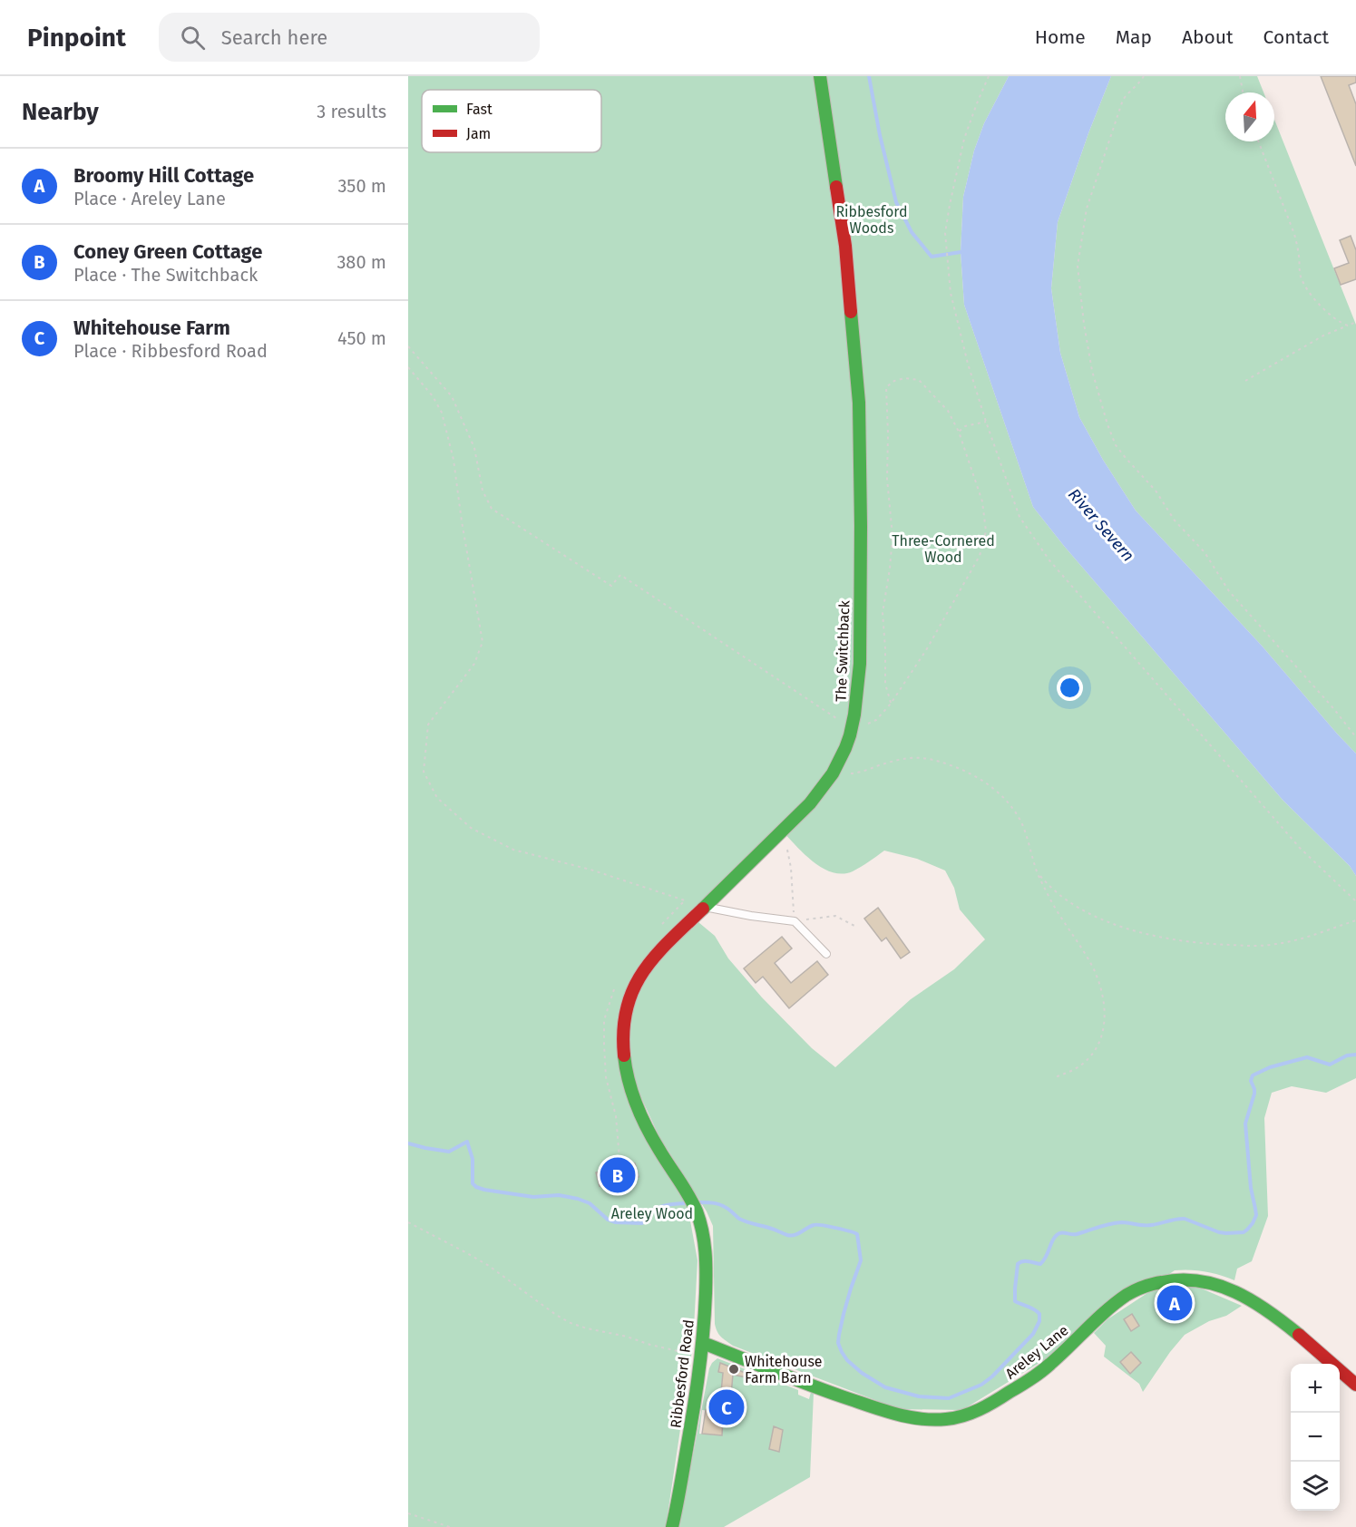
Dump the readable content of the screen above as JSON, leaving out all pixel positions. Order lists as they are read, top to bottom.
{
  "streets": {
    "main road": ["The Switchback", "Areley Lane", "Ribbesford Road"]
  },
  "crossings": [
    ["The Switchback", "Ribbesford Road"],
    ["Areley Lane", "Ribbesford Road"]
  ],
  "water": ["River Severn"],
  "parks": ["Ribbesford Woods", "Three-Cornered Wood", "Areley Wood"],
  "places": ["Whitehouse Farm Barn"],
  "legend": ["Fast", "Jam"],
  "north": "top",
  "page": {
    "header": "Pinpoint",
    "search": "Search here",
    "nav": [
      "Home",
      "Map",
      "About",
      "Contact"
    ],
    "heading": ["Nearby", "3 results"],
    "list": [
      {
        "mark": "A",
        "name": "Broomy Hill Cottage",
        "note": "Place · Areley Lane",
        "value": "350 m"
      },
      {
        "mark": "B",
        "name": "Coney Green Cottage",
        "note": "Place · The Switchback",
        "value": "380 m"
      },
      {
        "mark": "C",
        "name": "Whitehouse Farm",
        "note": "Place · Ribbesford Road",
        "value": "450 m"
      }
    ],
    "pins": ["B", "A", "C"],
    "map_buttons": ["+", "−"]
  }
}
